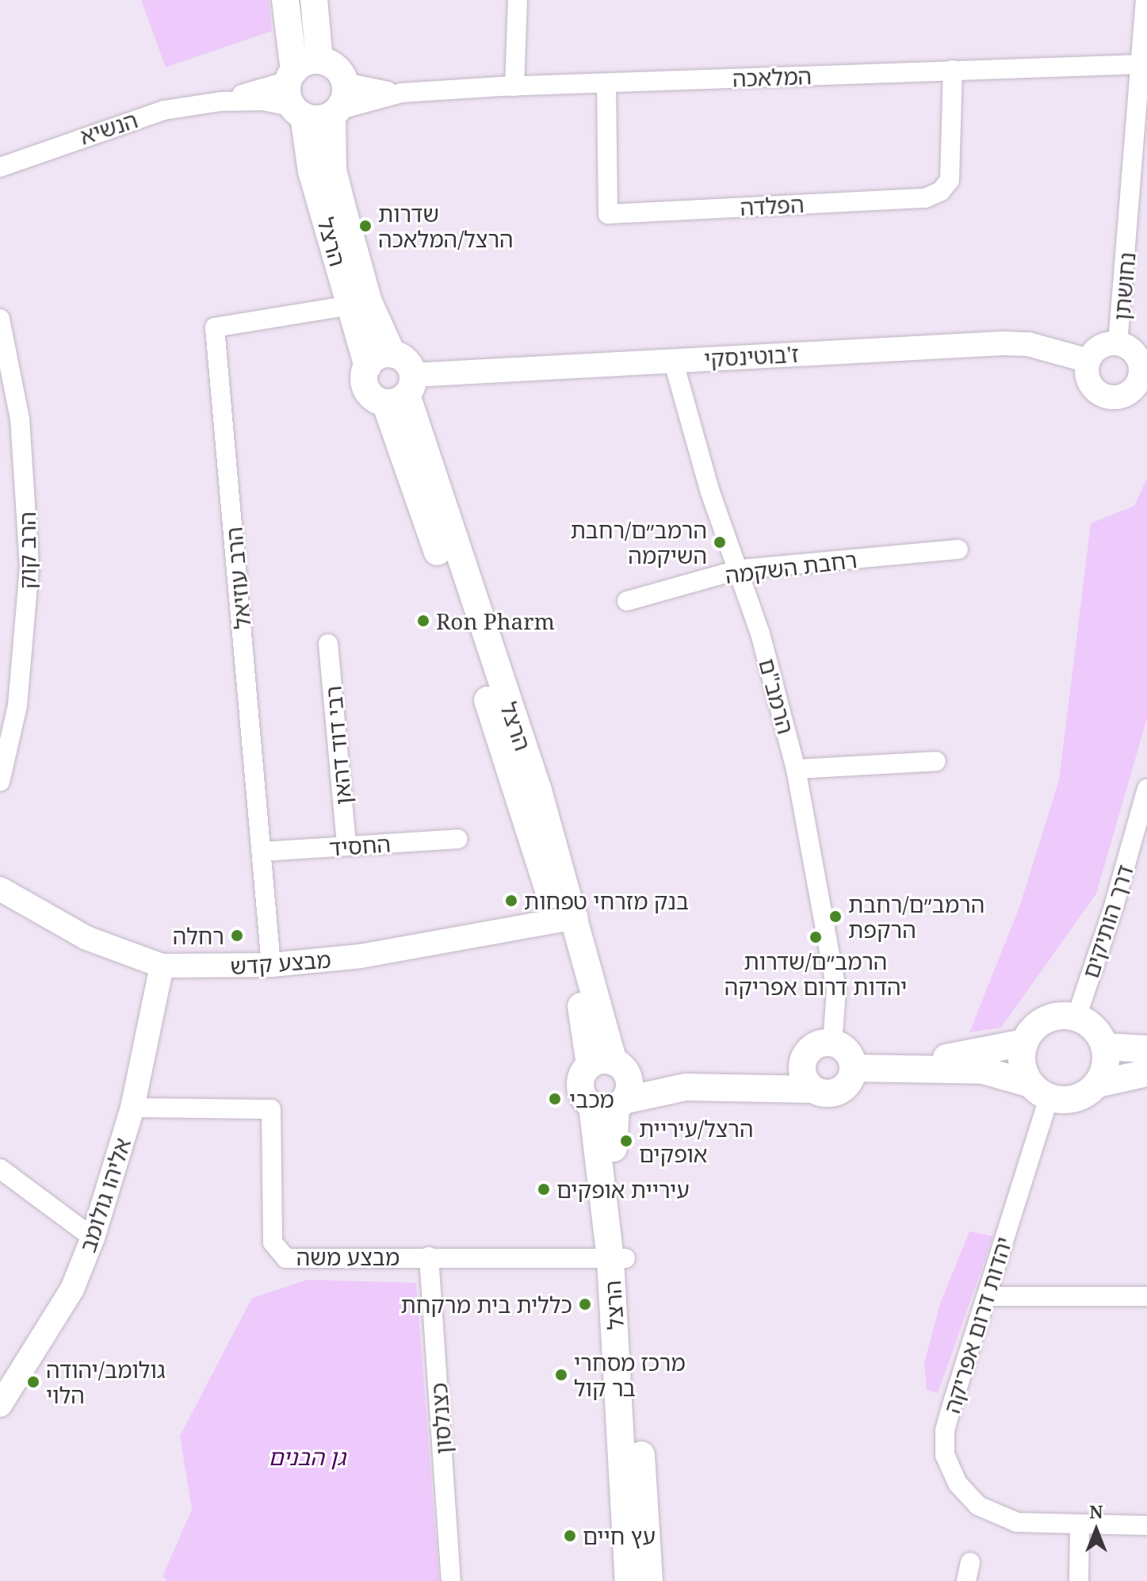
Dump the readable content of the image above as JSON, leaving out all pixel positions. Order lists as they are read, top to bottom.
{
  "streets": {
    "main road": ["הרצל"],
    "street": [
      "המלאכה",
      "הנשיא",
      "הפלדה",
      "נחושתן",
      "ז'בוטינסקי",
      "הרב קוק",
      "רחבת השקמה",
      "הרב עוזיאל",
      "הרמב\"ם",
      "רבי דוד דהאן",
      "החסיד",
      "דרך הותיקים",
      "מבצע קדש",
      "אליהו גולומב",
      "מבצע משה",
      "יהדות דרום אפריקה",
      "כצנלסון"
    ]
  },
  "crossings": [
    ["המלאכה", "הנשיא"],
    ["המלאכה", "הפלדה"],
    ["המלאכה", "הרצל"],
    ["המלאכה", "נחושתן"],
    ["הנשיא", "הרצל"],
    ["הרצל", "ז'בוטינסקי"],
    ["הרצל", "הרב עוזיאל"],
    ["הרצל", "מבצע קדש"],
    ["הרצל", "מבצע משה"],
    ["נחושתן", "ז'בוטינסקי"],
    ["ז'בוטינסקי", "הרמב\"ם"],
    ["רחבת השקמה", "הרמב\"ם"],
    ["הרב עוזיאל", "החסיד"],
    ["הרב עוזיאל", "מבצע קדש"],
    ["רבי דוד דהאן", "החסיד"],
    ["דרך הותיקים", "יהדות דרום אפריקה"],
    ["מבצע קדש", "אליהו גולומב"],
    ["אליהו גולומב", "מבצע משה"],
    ["מבצע משה", "כצנלסון"]
  ],
  "parks": ["גן הבנים"],
  "places": [
    "שדרות הרצל/המלאכה",
    "הרמב״ם/רחבת השיקמה",
    "Ron Pharm",
    "בנק מזרחי טפחות",
    "הרמב״ם/רחבת הרקפת",
    "רחלה",
    "הרמב״ם/שדרות יהדות דרום אפריקה",
    "מכבי",
    "הרצל/עיריית אופקים",
    "עיריית אופקים",
    "כללית בית מרקחת",
    "מרכז מסחרי בר קול",
    "גולומב/יהודה הלוי",
    "עץ חיים"
  ],
  "north": "top"
}
